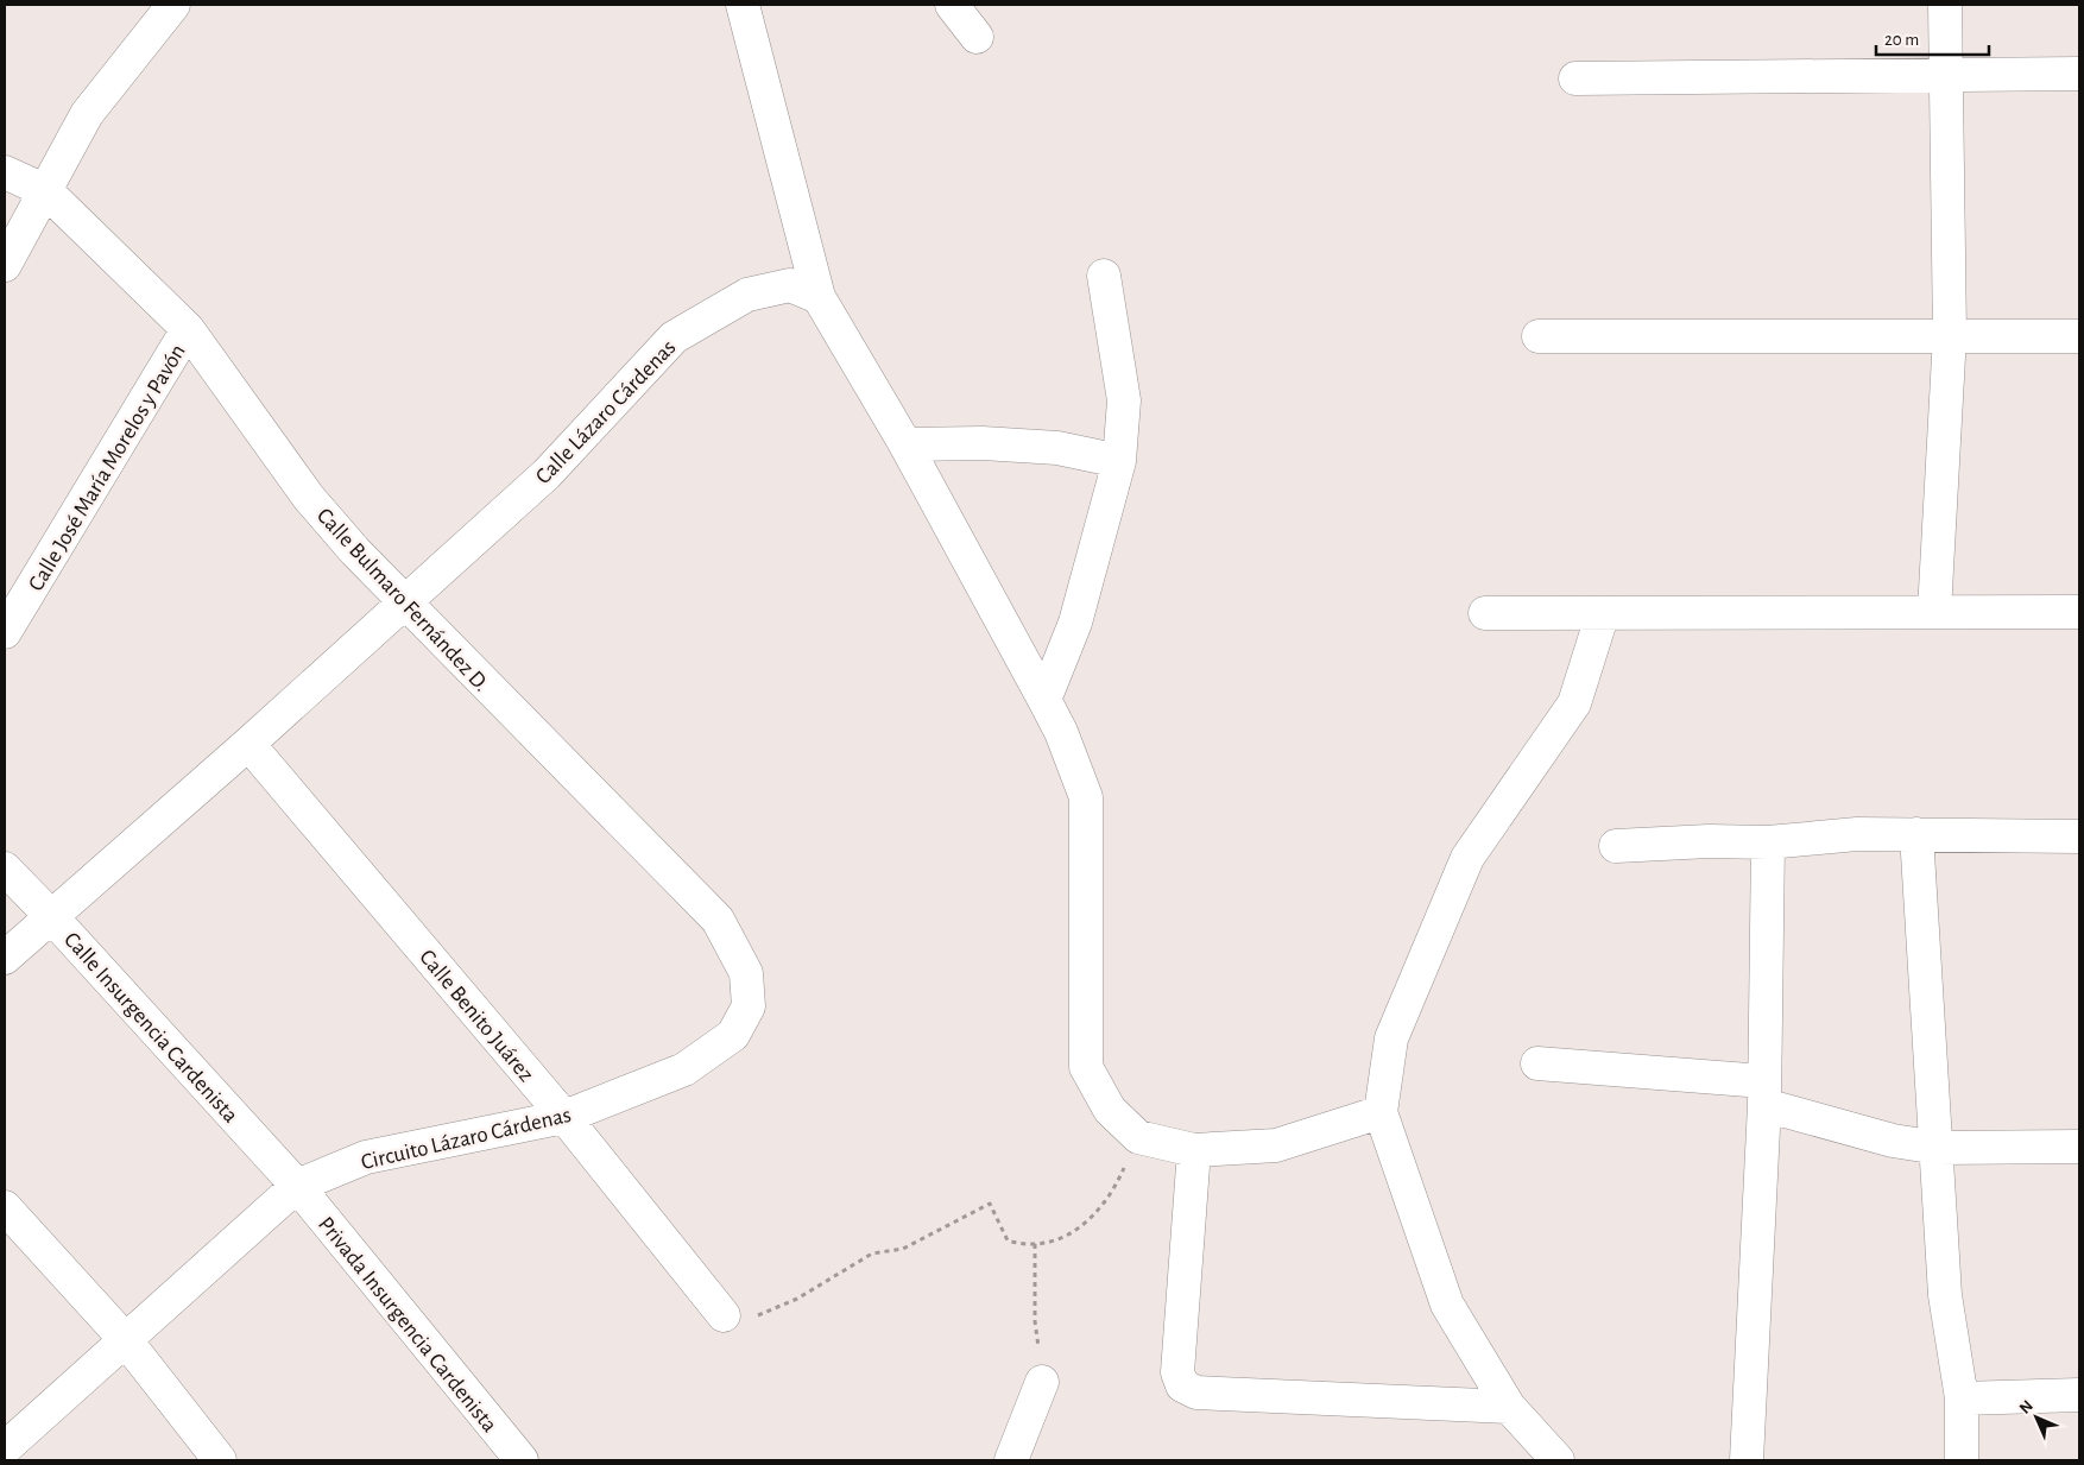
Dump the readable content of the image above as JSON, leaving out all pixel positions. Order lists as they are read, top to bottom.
{
  "streets": {
    "street": [
      "Calle Lázaro Cárdenas",
      "Calle José María Morelos y Pavón",
      "Calle Bulmaro Fernández D.",
      "Calle Benito Juárez",
      "Calle Insurgencia Cardenista",
      "Circuito Lázaro Cárdenas",
      "Privada Insurgencia Cardenista"
    ]
  },
  "crossings": [
    ["Calle Lázaro Cárdenas", "Calle Bulmaro Fernández D."],
    ["Calle José María Morelos y Pavón", "Calle Bulmaro Fernández D."],
    ["Calle Bulmaro Fernández D.", "Circuito Lázaro Cárdenas"],
    ["Calle Benito Juárez", "Circuito Lázaro Cárdenas"],
    ["Calle Insurgencia Cardenista", "Circuito Lázaro Cárdenas"],
    ["Calle Insurgencia Cardenista", "Privada Insurgencia Cardenista"],
    ["Circuito Lázaro Cárdenas", "Privada Insurgencia Cardenista"]
  ],
  "scale_bar": "20 m",
  "north": "top left"
}
